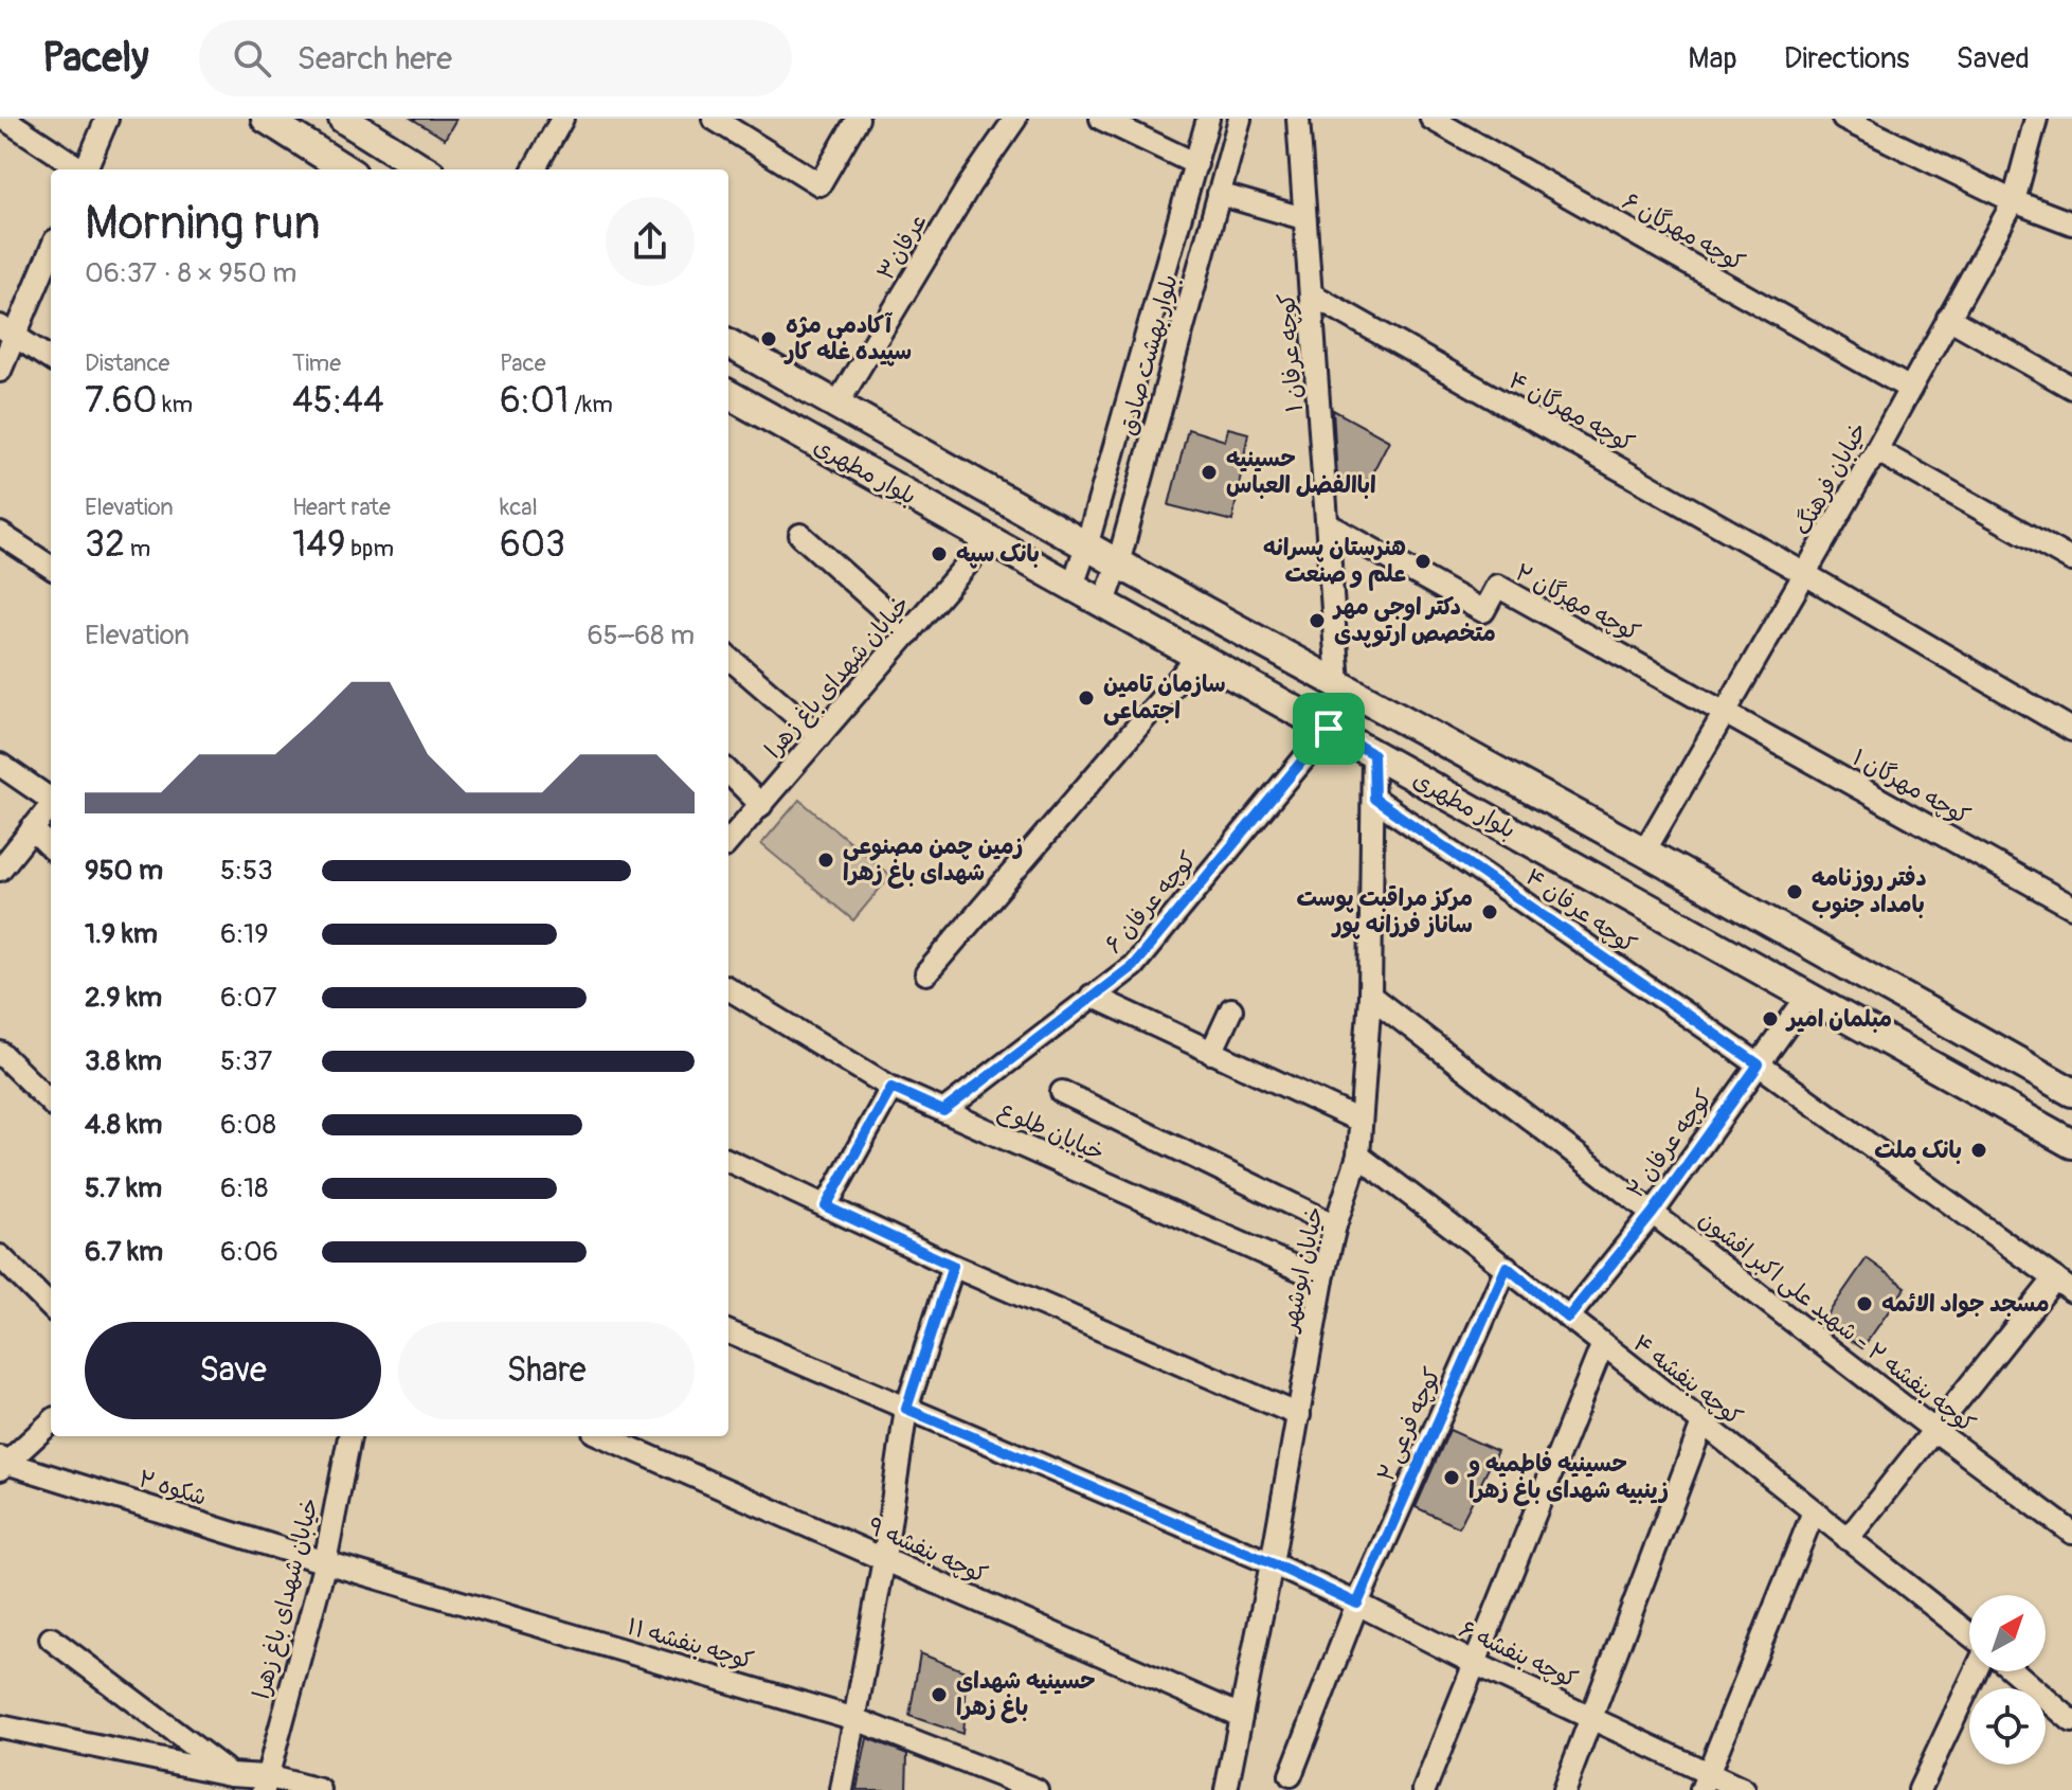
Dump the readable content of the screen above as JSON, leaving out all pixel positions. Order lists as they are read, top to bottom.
{
  "streets": {
    "main road": ["بلوار مطهری"],
    "street": [
      "کوچه مهرگان ۶",
      "عرفان۳",
      "کوچه عرفان ۱",
      "بلوار بهشت صادق",
      "کوچه مهرگان ۴",
      "خیابان فرهنگ",
      "کوچه مهرگان ۲",
      "خیابان شهدای باغ‌ زهرا",
      "کوچه مهرگان ۱",
      "کوچه عرفان ۶",
      "کوچه عرفان ۴",
      "خیابان طلوع",
      "کوچه عرفان ۲",
      "خیابان ابوشهر",
      "کوچه بنفشه ۲ - شهید علی اکبر افشون",
      "کوچه بنفشه ۴",
      "کوچه فرعی ۲",
      "شکوه ۲",
      "کوچه بنفشه ۹",
      "خیابان شهدای باغ زهرا",
      "کوچه بنفشه ۱۱",
      "کوچه بنفشه ۶"
    ]
  },
  "crossings": [
    ["کوچه مهرگان ۶", "خیابان فرهنگ"],
    ["عرفان۳", "بلوار مطهری"],
    ["کوچه عرفان ۱", "کوچه مهرگان ۴"],
    ["کوچه عرفان ۱", "بلوار مطهری"],
    ["کوچه عرفان ۱", "کوچه مهرگان ۲"],
    ["بلوار بهشت صادق", "بلوار مطهری"],
    ["کوچه مهرگان ۴", "خیابان فرهنگ"],
    ["بلوار مطهری", "خیابان فرهنگ"],
    ["بلوار مطهری", "خیابان شهدای باغ‌ زهرا"],
    ["بلوار مطهری", "کوچه عرفان ۶"],
    ["بلوار مطهری", "کوچه عرفان ۲"],
    ["بلوار مطهری", "خیابان ابوشهر"],
    ["خیابان فرهنگ", "کوچه مهرگان ۲"],
    ["خیابان فرهنگ", "کوچه مهرگان ۱"],
    ["کوچه مهرگان ۲", "کوچه مهرگان ۱"],
    ["کوچه عرفان ۶", "خیابان طلوع"],
    ["کوچه عرفان ۴", "کوچه عرفان ۲"],
    ["کوچه عرفان ۴", "خیابان ابوشهر"],
    ["خیابان طلوع", "خیابان ابوشهر"],
    ["کوچه عرفان ۲", "کوچه بنفشه ۲ - شهید علی اکبر افشون"],
    ["کوچه عرفان ۲", "کوچه بنفشه ۴"],
    ["خیابان ابوشهر", "کوچه بنفشه ۲ - شهید علی اکبر افشون"],
    ["خیابان ابوشهر", "کوچه بنفشه ۴"],
    ["خیابان ابوشهر", "کوچه بنفشه ۹"],
    ["خیابان ابوشهر", "کوچه بنفشه ۶"],
    ["کوچه بنفشه ۴", "کوچه فرعی ۲"],
    ["کوچه فرعی ۲", "کوچه بنفشه ۶"],
    ["شکوه ۲", "خیابان شهدای باغ زهرا"],
    ["شکوه ۲", "کوچه بنفشه ۱۱"],
    ["خیابان شهدای باغ زهرا", "کوچه بنفشه ۱۱"]
  ],
  "places": [
    "آکادمی مژه سپیده غله کار",
    "حسینیه اباالفضل العباس",
    "بانک سپه",
    "هنرستان پسرانه علم و صنعت",
    "دکتر اوجی مهر متخصص ارتوپدی",
    "سازمان تامین اجتماعی",
    "زمین چمن مصنوعی شهدای باغ زهرا",
    "دفتر روزنامه بامداد جنوب",
    "مرکز مراقبت پوست ساناز فرزانه پور",
    "مبلمان امیر",
    "بانک ملت",
    "مسجد جواد الائمه",
    "حسینیه فاطمیه و زینبیه شهدای باغ زهرا",
    "حسینیه شهدای باغ زهرا"
  ],
  "north": "top right",
  "page": {
    "header": "Pacely",
    "search": "Search here",
    "nav": ["Map", "Directions", "Saved"],
    "heading": ["Morning run", "06:37 · 8 × 950 m"],
    "stats": [
      ["Distance", "7.60 km"],
      ["Time", "45:44"],
      ["Pace", "6:01 /km"],
      ["Elevation", "32 m"],
      ["Heart rate", "149 bpm"],
      ["kcal", "603"]
    ],
    "chart": ["Elevation", "65–68 m"],
    "list": [
      {
        "name": "950 m",
        "note": "5:53"
      },
      {
        "name": "1.9 km",
        "note": "6:19"
      },
      {
        "name": "2.9 km",
        "note": "6:07"
      },
      {
        "name": "3.8 km",
        "note": "5:37"
      },
      {
        "name": "4.8 km",
        "note": "6:08"
      },
      {
        "name": "5.7 km",
        "note": "6:18"
      },
      {
        "name": "6.7 km",
        "note": "6:06"
      }
    ],
    "buttons": ["Save", "Share"]
  }
}
